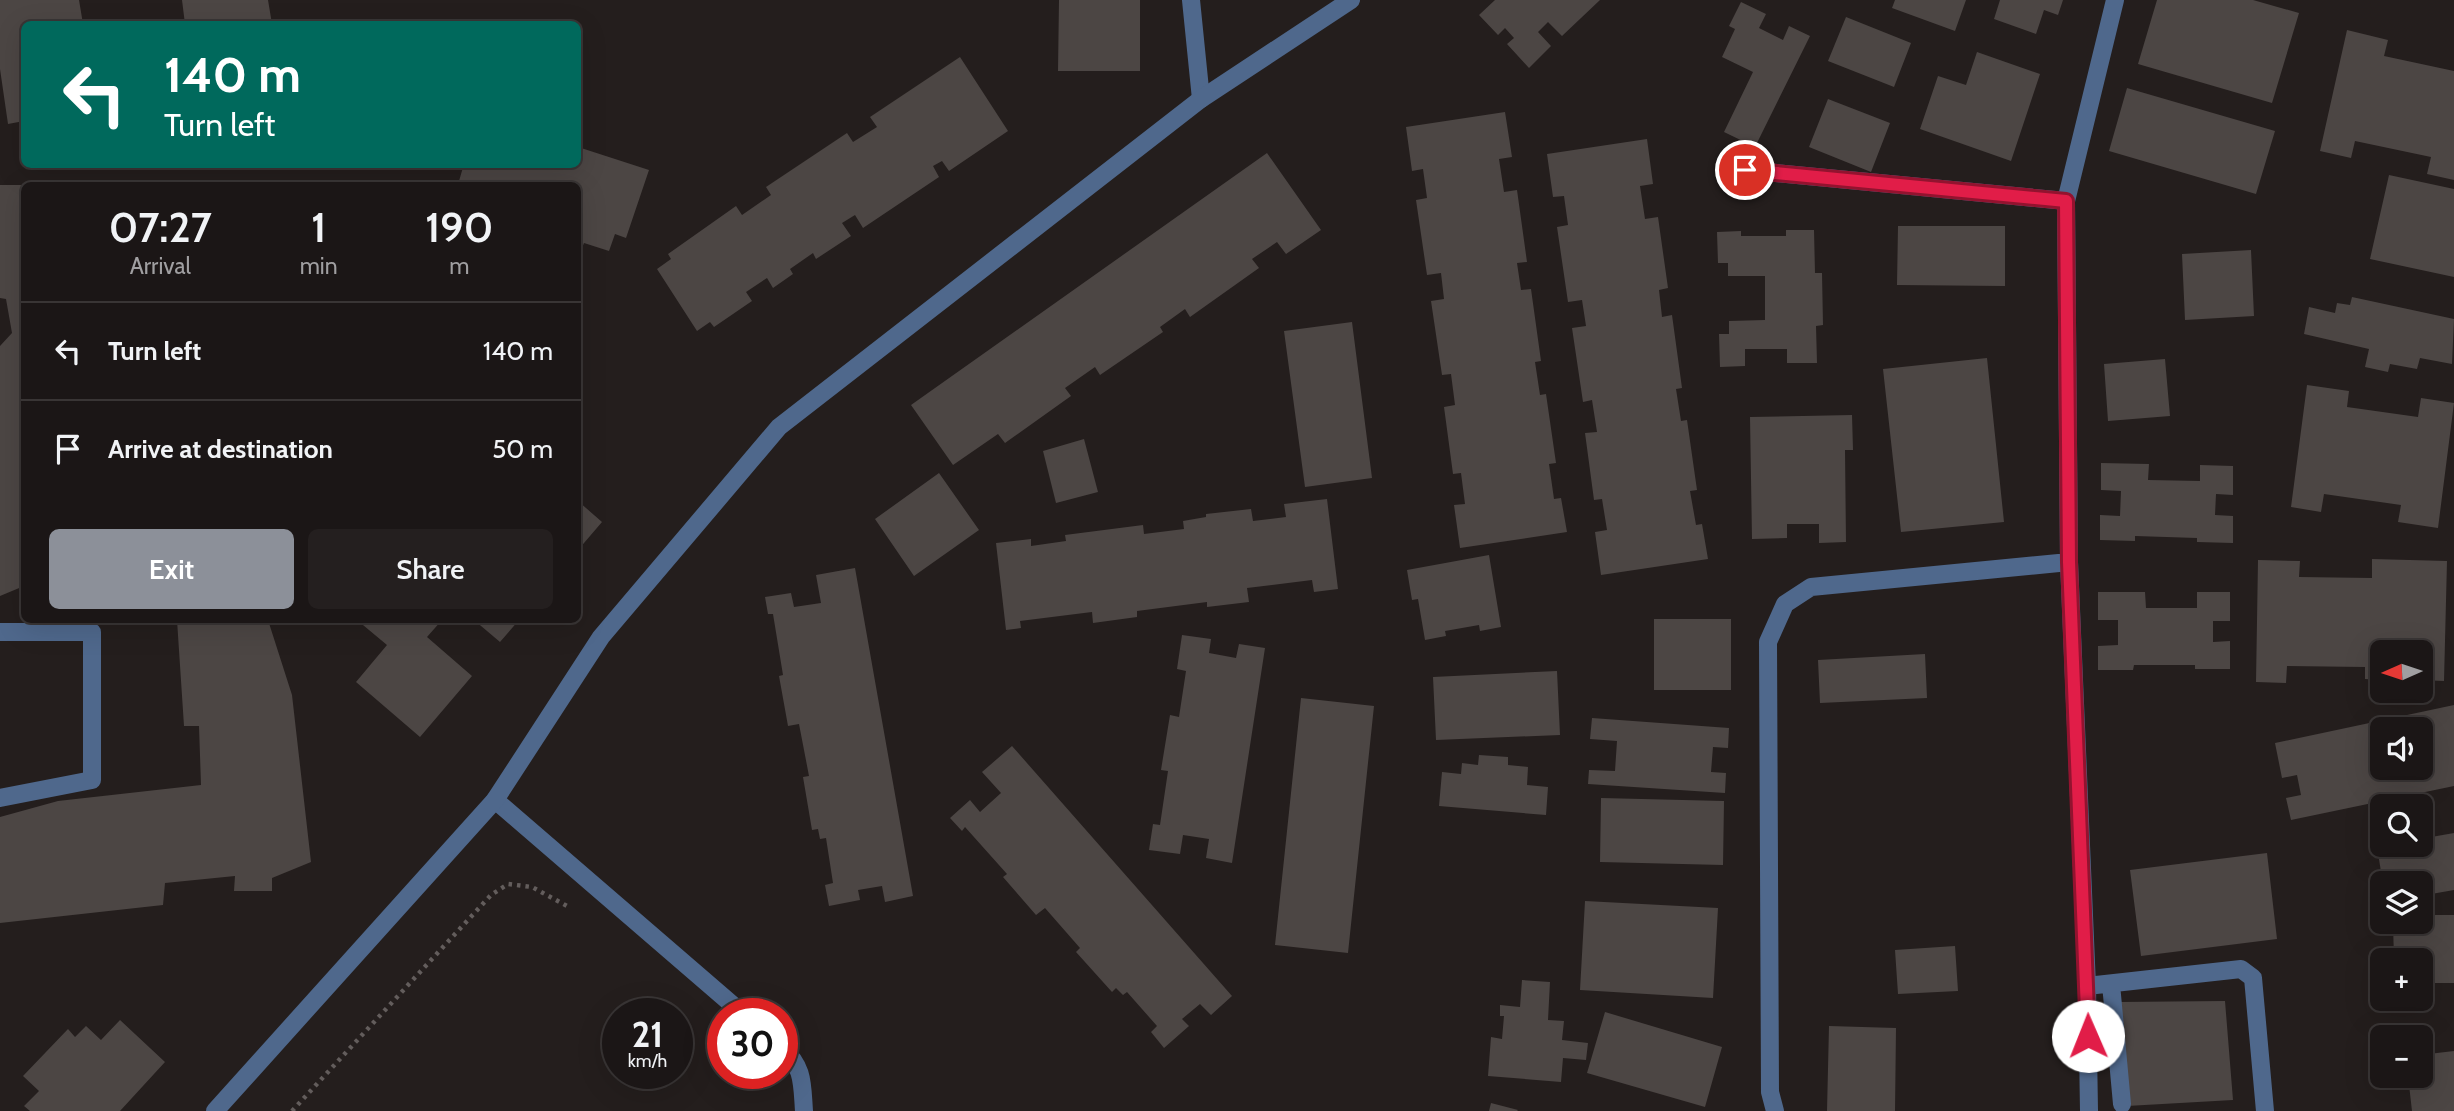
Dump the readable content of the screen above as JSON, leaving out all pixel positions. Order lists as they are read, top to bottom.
{
  "north": "left",
  "page": {
    "turn": ["140 m", "Turn left"],
    "eta": [
      "07:27",
      "Arrival",
      "1",
      "min",
      "190",
      "m"
    ],
    "list": [
      {
        "name": "Turn left",
        "value": "140 m"
      },
      {
        "name": "Arrive at destination",
        "value": "50 m"
      }
    ],
    "buttons": ["Exit", "Share"],
    "map_buttons": ["+", "−"],
    "speed": "21 km/h",
    "limit": "30"
  }
}
